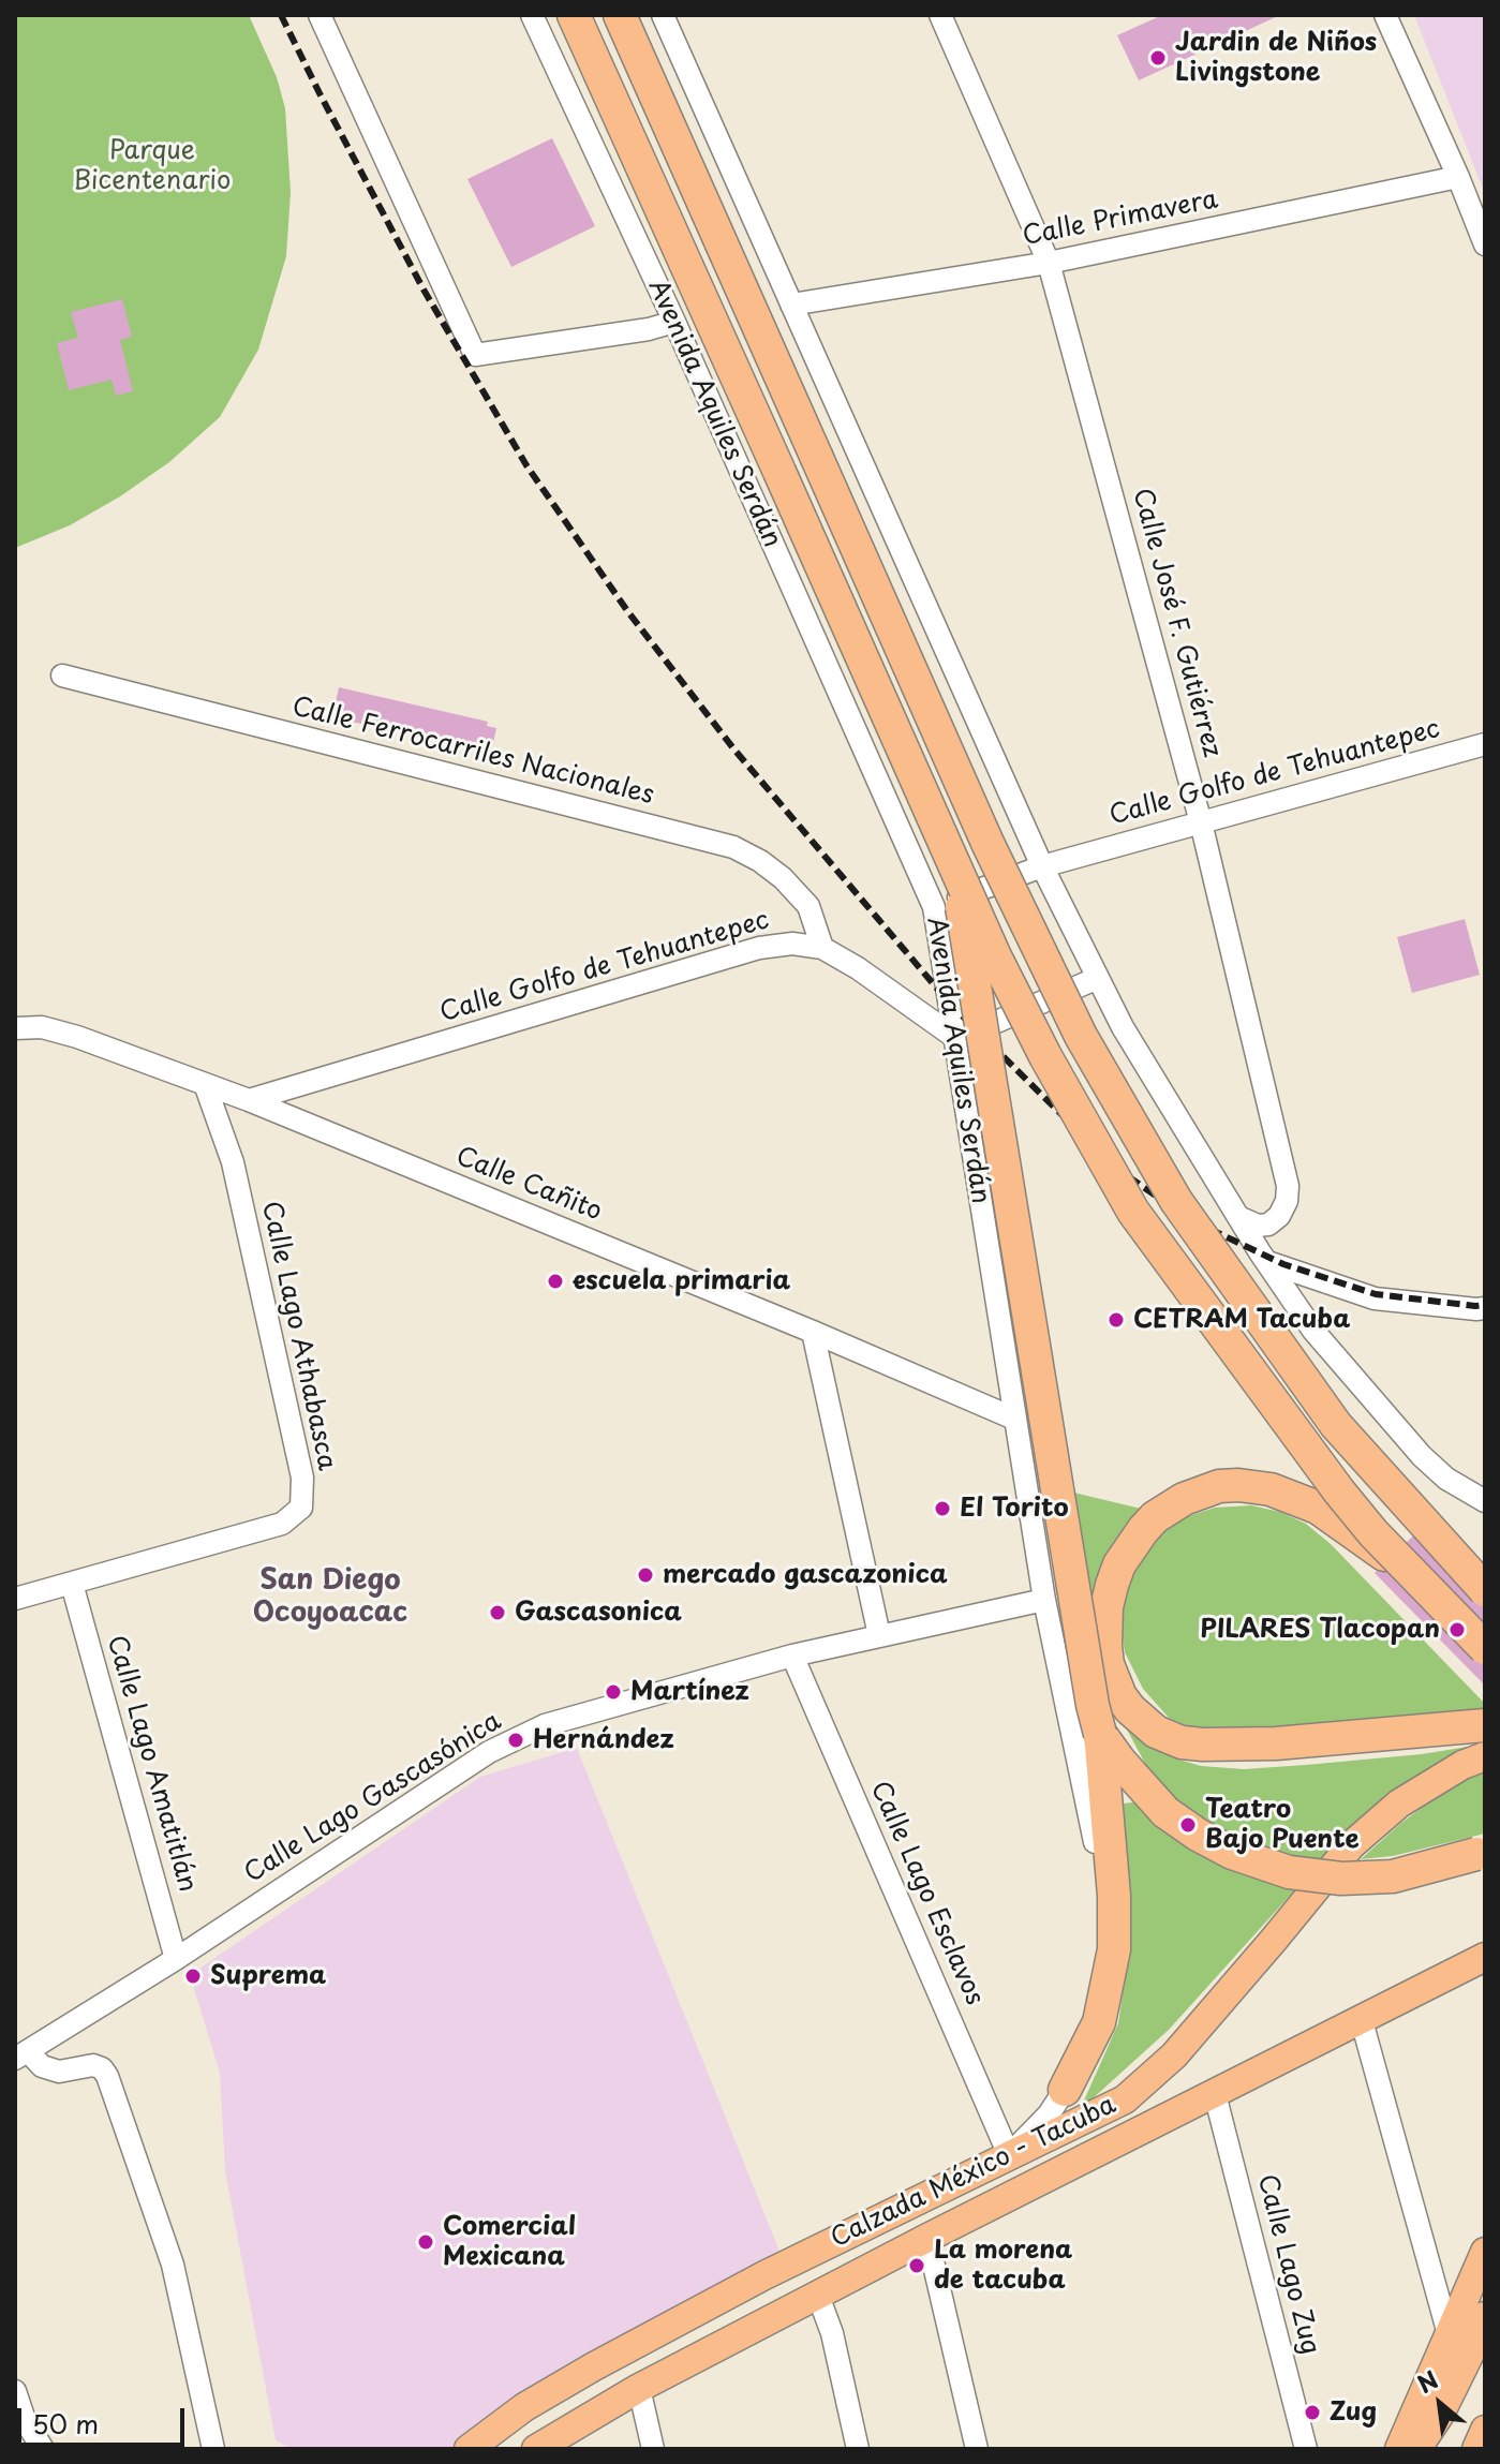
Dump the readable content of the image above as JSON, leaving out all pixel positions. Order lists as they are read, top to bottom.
{
  "streets": {
    "highway": ["Avenida Aquiles Serdán"],
    "main road": ["Calzada México - Tacuba"],
    "street": [
      "Calle Primavera",
      "Calle José F. Gutiérrez",
      "Calle Ferrocarriles Nacionales",
      "Calle Golfo de Tehuantepec",
      "Calle Cañito",
      "Calle Lago Athabasca",
      "Calle Lago Amatitlán",
      "Calle Lago Gascasónica",
      "Calle Lago Esclavos",
      "Calle Lago Zug"
    ]
  },
  "crossings": [
    ["Calle Primavera", "Calle José F. Gutiérrez"],
    ["Avenida Aquiles Serdán", "Calle Golfo de Tehuantepec"],
    ["Avenida Aquiles Serdán", "Calle Cañito"],
    ["Avenida Aquiles Serdán", "Calle Lago Gascasónica"],
    ["Avenida Aquiles Serdán", "Calle Lago Esclavos"],
    ["Avenida Aquiles Serdán", "Calzada México - Tacuba"],
    ["Calle José F. Gutiérrez", "Calle Golfo de Tehuantepec"],
    ["Calle Ferrocarriles Nacionales", "Calle Golfo de Tehuantepec"],
    ["Calle Golfo de Tehuantepec", "Calle Cañito"],
    ["Calle Cañito", "Calle Lago Athabasca"],
    ["Calle Lago Athabasca", "Calle Lago Amatitlán"],
    ["Calle Lago Amatitlán", "Calle Lago Gascasónica"],
    ["Calle Lago Gascasónica", "Calle Lago Esclavos"],
    ["Calle Lago Esclavos", "Calzada México - Tacuba"],
    ["Calzada México - Tacuba", "Calle Lago Zug"]
  ],
  "districts": ["San Diego Ocoyoacac"],
  "parks": ["Parque Bicentenario"],
  "places": [
    "Jardin de Niños Livingstone",
    "escuela primaria",
    "CETRAM Tacuba",
    "El Torito",
    "mercado gascazonica",
    "Gascasonica",
    "PILARES Tlacopan",
    "Martínez",
    "Hernández",
    "Teatro Bajo Puente",
    "Suprema",
    "Comercial Mexicana",
    "La morena de tacuba",
    "Zug"
  ],
  "scale_bar": "50 m",
  "north": "top left"
}
